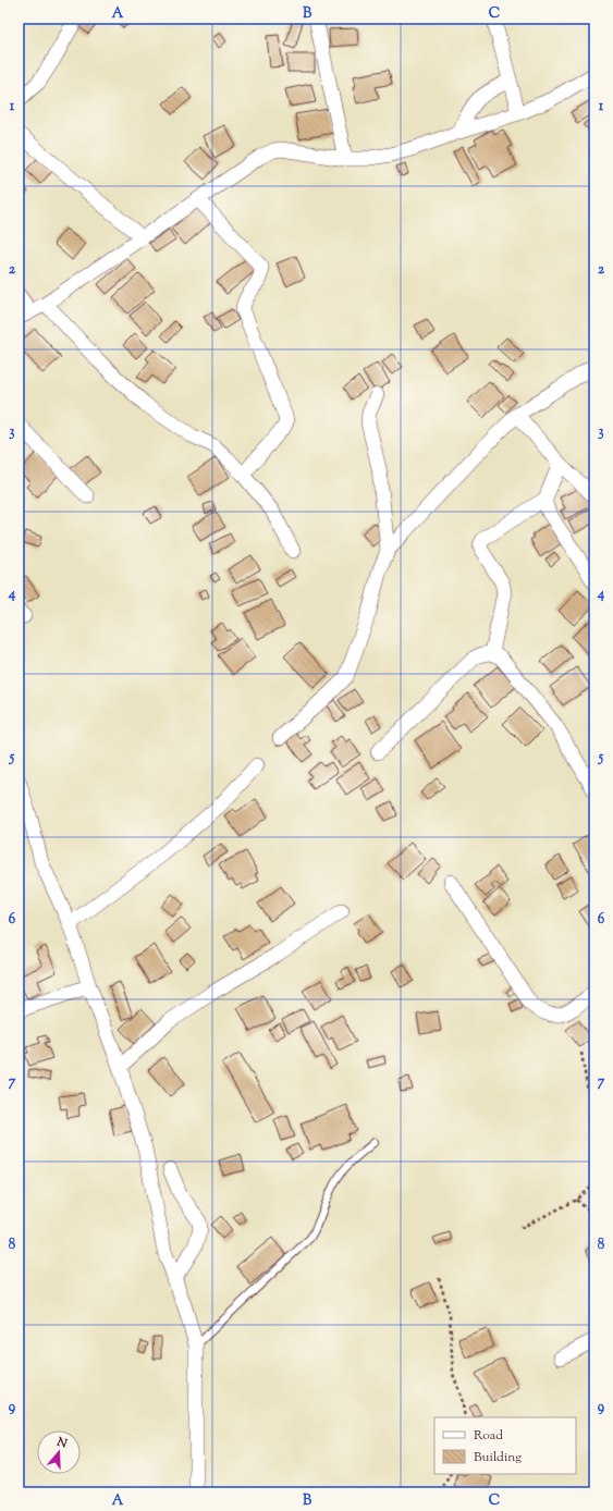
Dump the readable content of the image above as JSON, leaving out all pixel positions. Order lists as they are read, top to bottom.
{
  "legend": ["Road", "Building"],
  "north": "top",
  "grid": {
    "columns": ["A", "B", "C"],
    "rows": [
      "1",
      "2",
      "3",
      "4",
      "5",
      "6",
      "7",
      "8",
      "9"
    ]
  }
}
